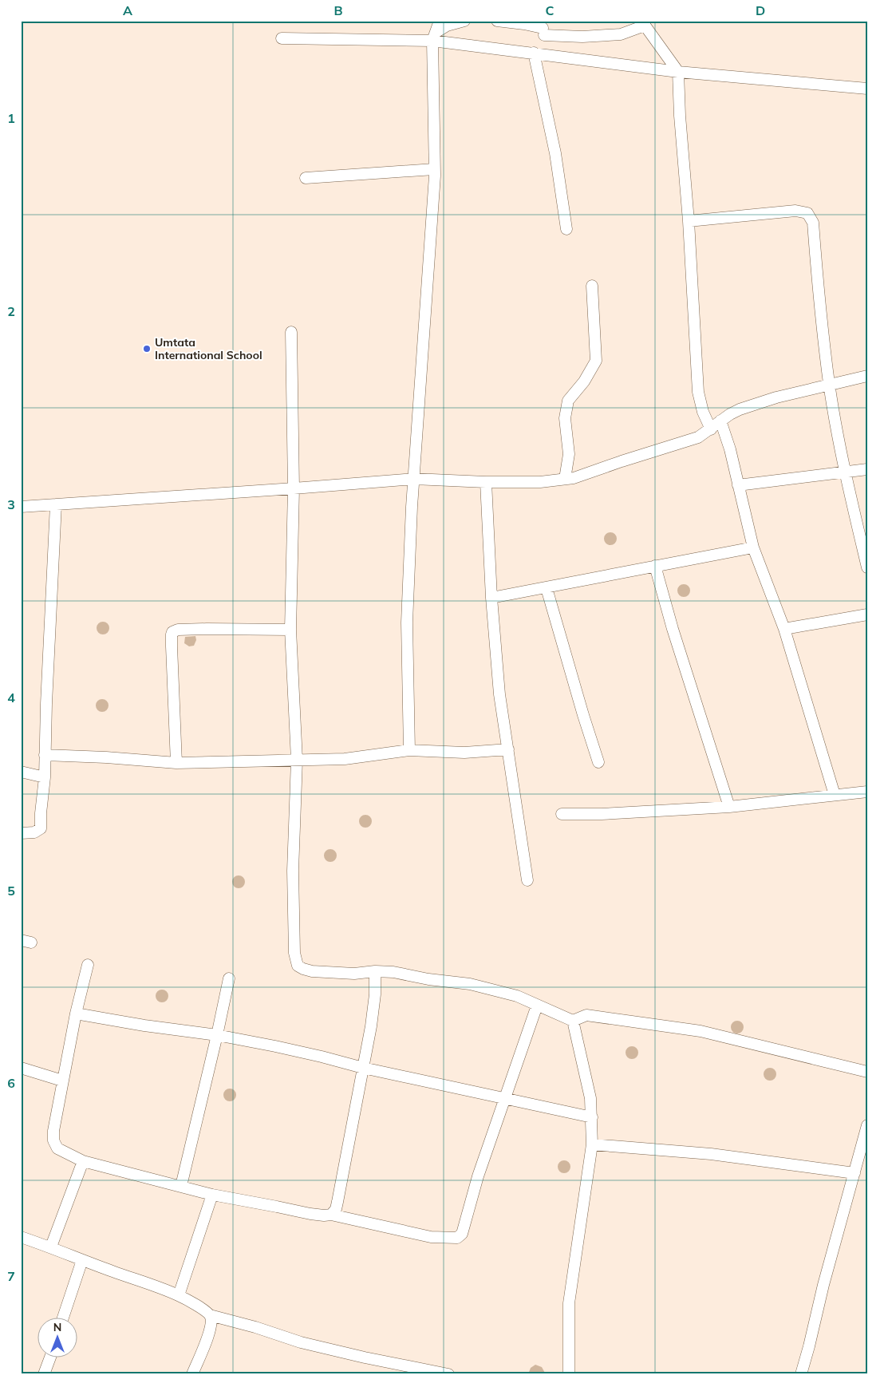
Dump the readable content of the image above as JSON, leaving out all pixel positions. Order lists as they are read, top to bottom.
{
  "places": ["Umtata International School"],
  "north": "top",
  "grid": {
    "columns": [
      "A",
      "B",
      "C",
      "D"
    ],
    "rows": [
      "1",
      "2",
      "3",
      "4",
      "5",
      "6",
      "7"
    ]
  }
}
